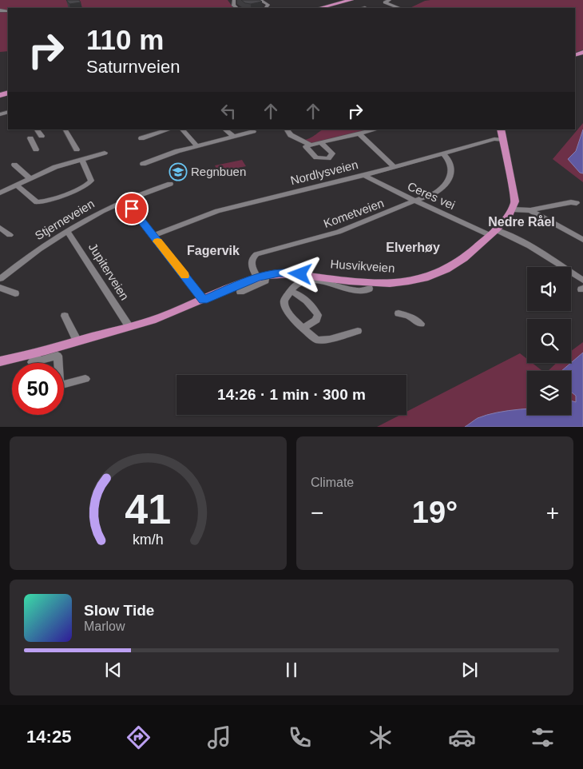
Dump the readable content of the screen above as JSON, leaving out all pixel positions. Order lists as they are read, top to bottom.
{
  "streets": {
    "main road": ["Husvikveien"],
    "street": [
      "Nordlysveien",
      "Ceres vei",
      "Kometveien",
      "Stjerneveien",
      "Jupiterveien"
    ]
  },
  "crossings": [
    ["Nordlysveien", "Ceres vei"],
    ["Nordlysveien", "Kometveien"],
    ["Ceres vei", "Kometveien"],
    ["Ceres vei", "Husvikveien"],
    ["Kometveien", "Husvikveien"],
    ["Stjerneveien", "Jupiterveien"],
    ["Husvikveien", "Jupiterveien"]
  ],
  "districts": ["Nedre Råel", "Elverhøy", "Fagervik"],
  "places": {
    "school or university": ["Regnbuen"]
  },
  "page": {
    "turn": ["110 m", "Saturnveien"],
    "limit": "50",
    "trip": "14:26 · 1 min · 300 m",
    "tile": "Climate",
    "heat": ["−", "19°", "+"],
    "song": ["Slow Tide", "Marlow"],
    "tabs": "14:25",
    "gauge": ["41", "km/h"]
  }
}
